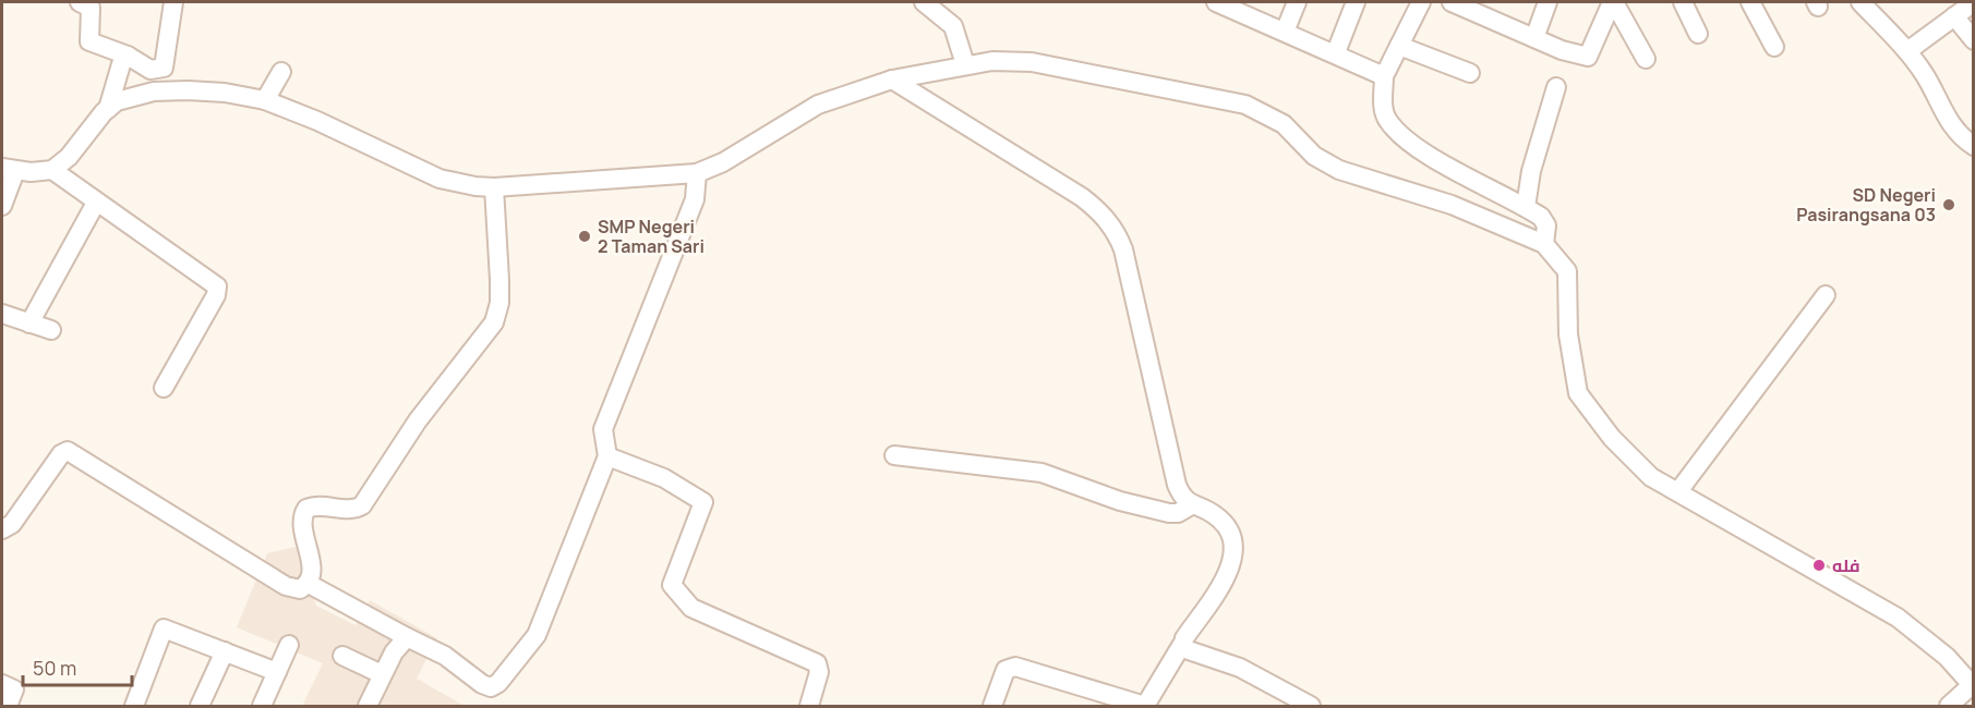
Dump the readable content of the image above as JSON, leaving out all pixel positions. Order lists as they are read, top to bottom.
{
  "places": ["SD Negeri Pasirangsana 03", "SMP Negeri 2 Taman Sari", "فله"],
  "scale_bar": "50 m"
}
